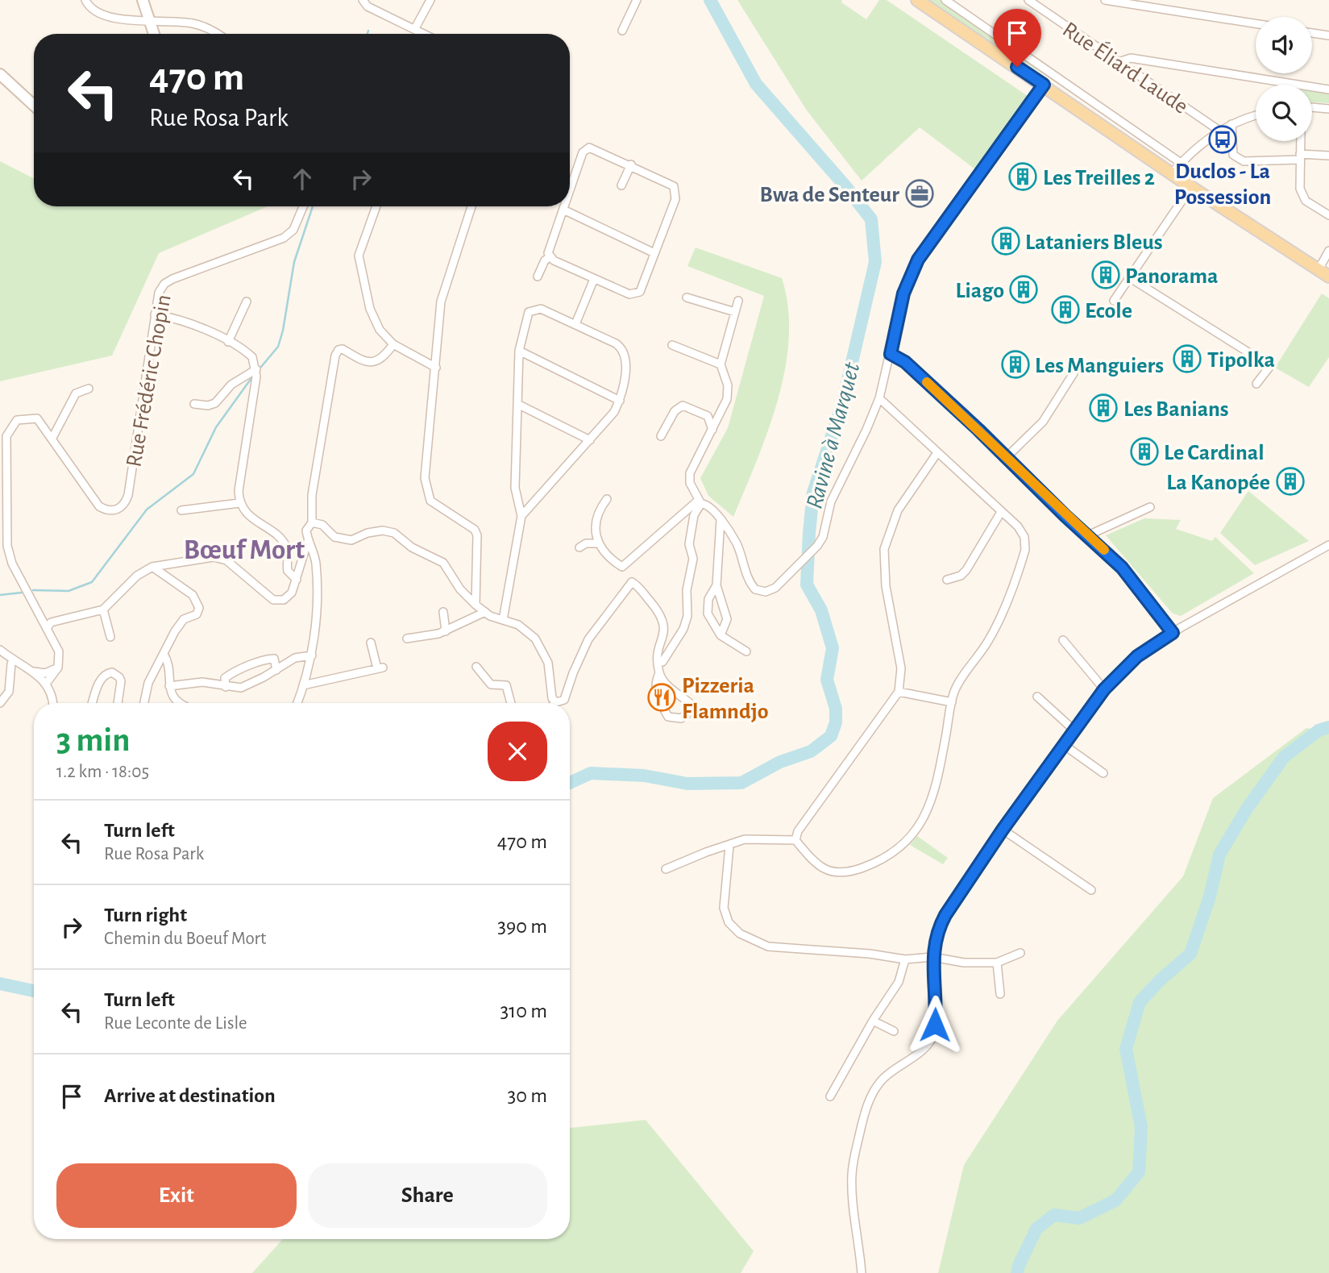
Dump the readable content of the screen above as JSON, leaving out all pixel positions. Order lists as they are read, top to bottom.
{
  "streets": {
    "street": ["Rue Éliard Laude", "Rue Frédéric Chopin"]
  },
  "districts": ["Bœuf Mort"],
  "water": ["Ravine à Marquet"],
  "places": {
    "bus stop": ["Duclos - La Possession"],
    "building": [
      "Les Treilles 2",
      "Lataniers Bleus",
      "Panorama",
      "Liago",
      "Ecole",
      "Tipolka",
      "Les Manguiers",
      "Les Banians",
      "Le Cardinal",
      "La Kanopée"
    ],
    "office": ["Bwa de Senteur"],
    "restaurant": ["Pizzeria Flamndjo"]
  },
  "page": {
    "turn": ["470 m", "Rue Rosa Park"],
    "heading": ["3 min", "1.2 km · 18:05"],
    "list": [
      {
        "name": "Turn left",
        "note": "Rue Rosa Park",
        "value": "470 m"
      },
      {
        "name": "Turn right",
        "note": "Chemin du Boeuf Mort",
        "value": "390 m"
      },
      {
        "name": "Turn left",
        "note": "Rue Leconte de Lisle",
        "value": "310 m"
      },
      {
        "name": "Arrive at destination",
        "value": "30 m"
      }
    ],
    "buttons": ["Exit", "Share"]
  }
}
